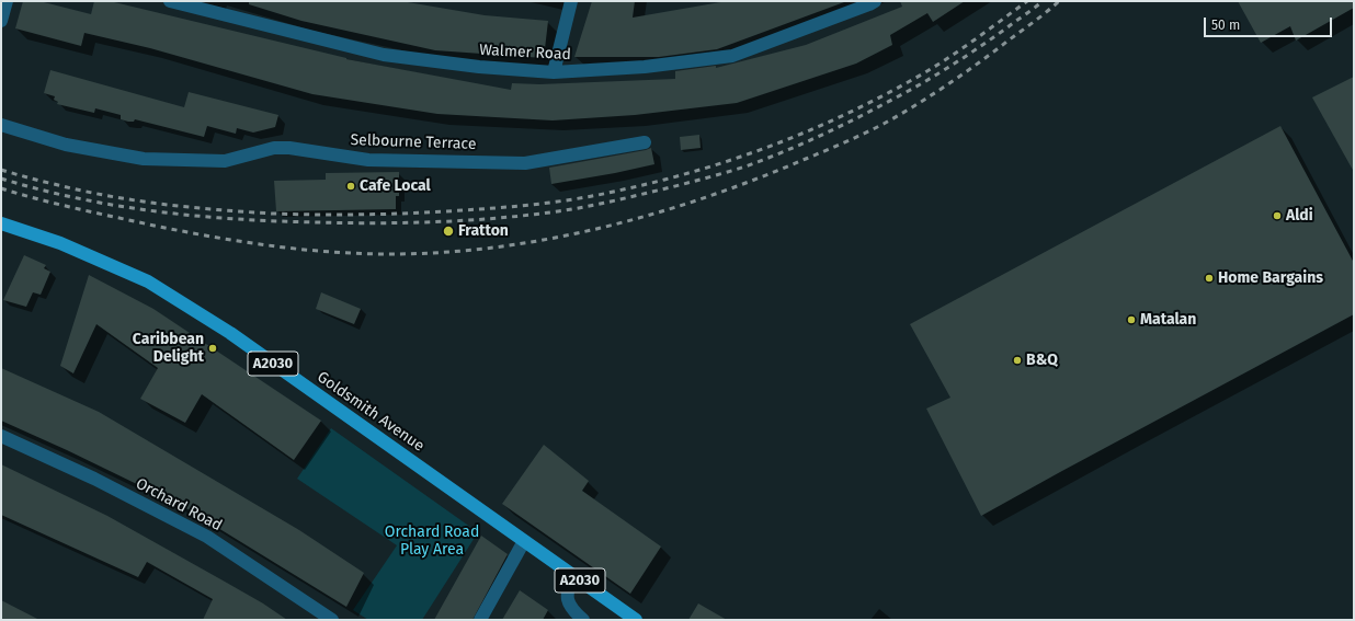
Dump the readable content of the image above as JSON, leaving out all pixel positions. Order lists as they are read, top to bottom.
{
  "streets": {
    "main road": ["A2030", "Goldsmith Avenue"],
    "street": ["Walmer Road", "Selbourne Terrace", "Orchard Road"]
  },
  "parks": ["Orchard Road Play Area"],
  "places": [
    "Cafe Local",
    "Aldi",
    "Fratton",
    "Home Bargains",
    "Matalan",
    "Caribbean Delight",
    "B&Q"
  ],
  "scale_bar": "50 m"
}
